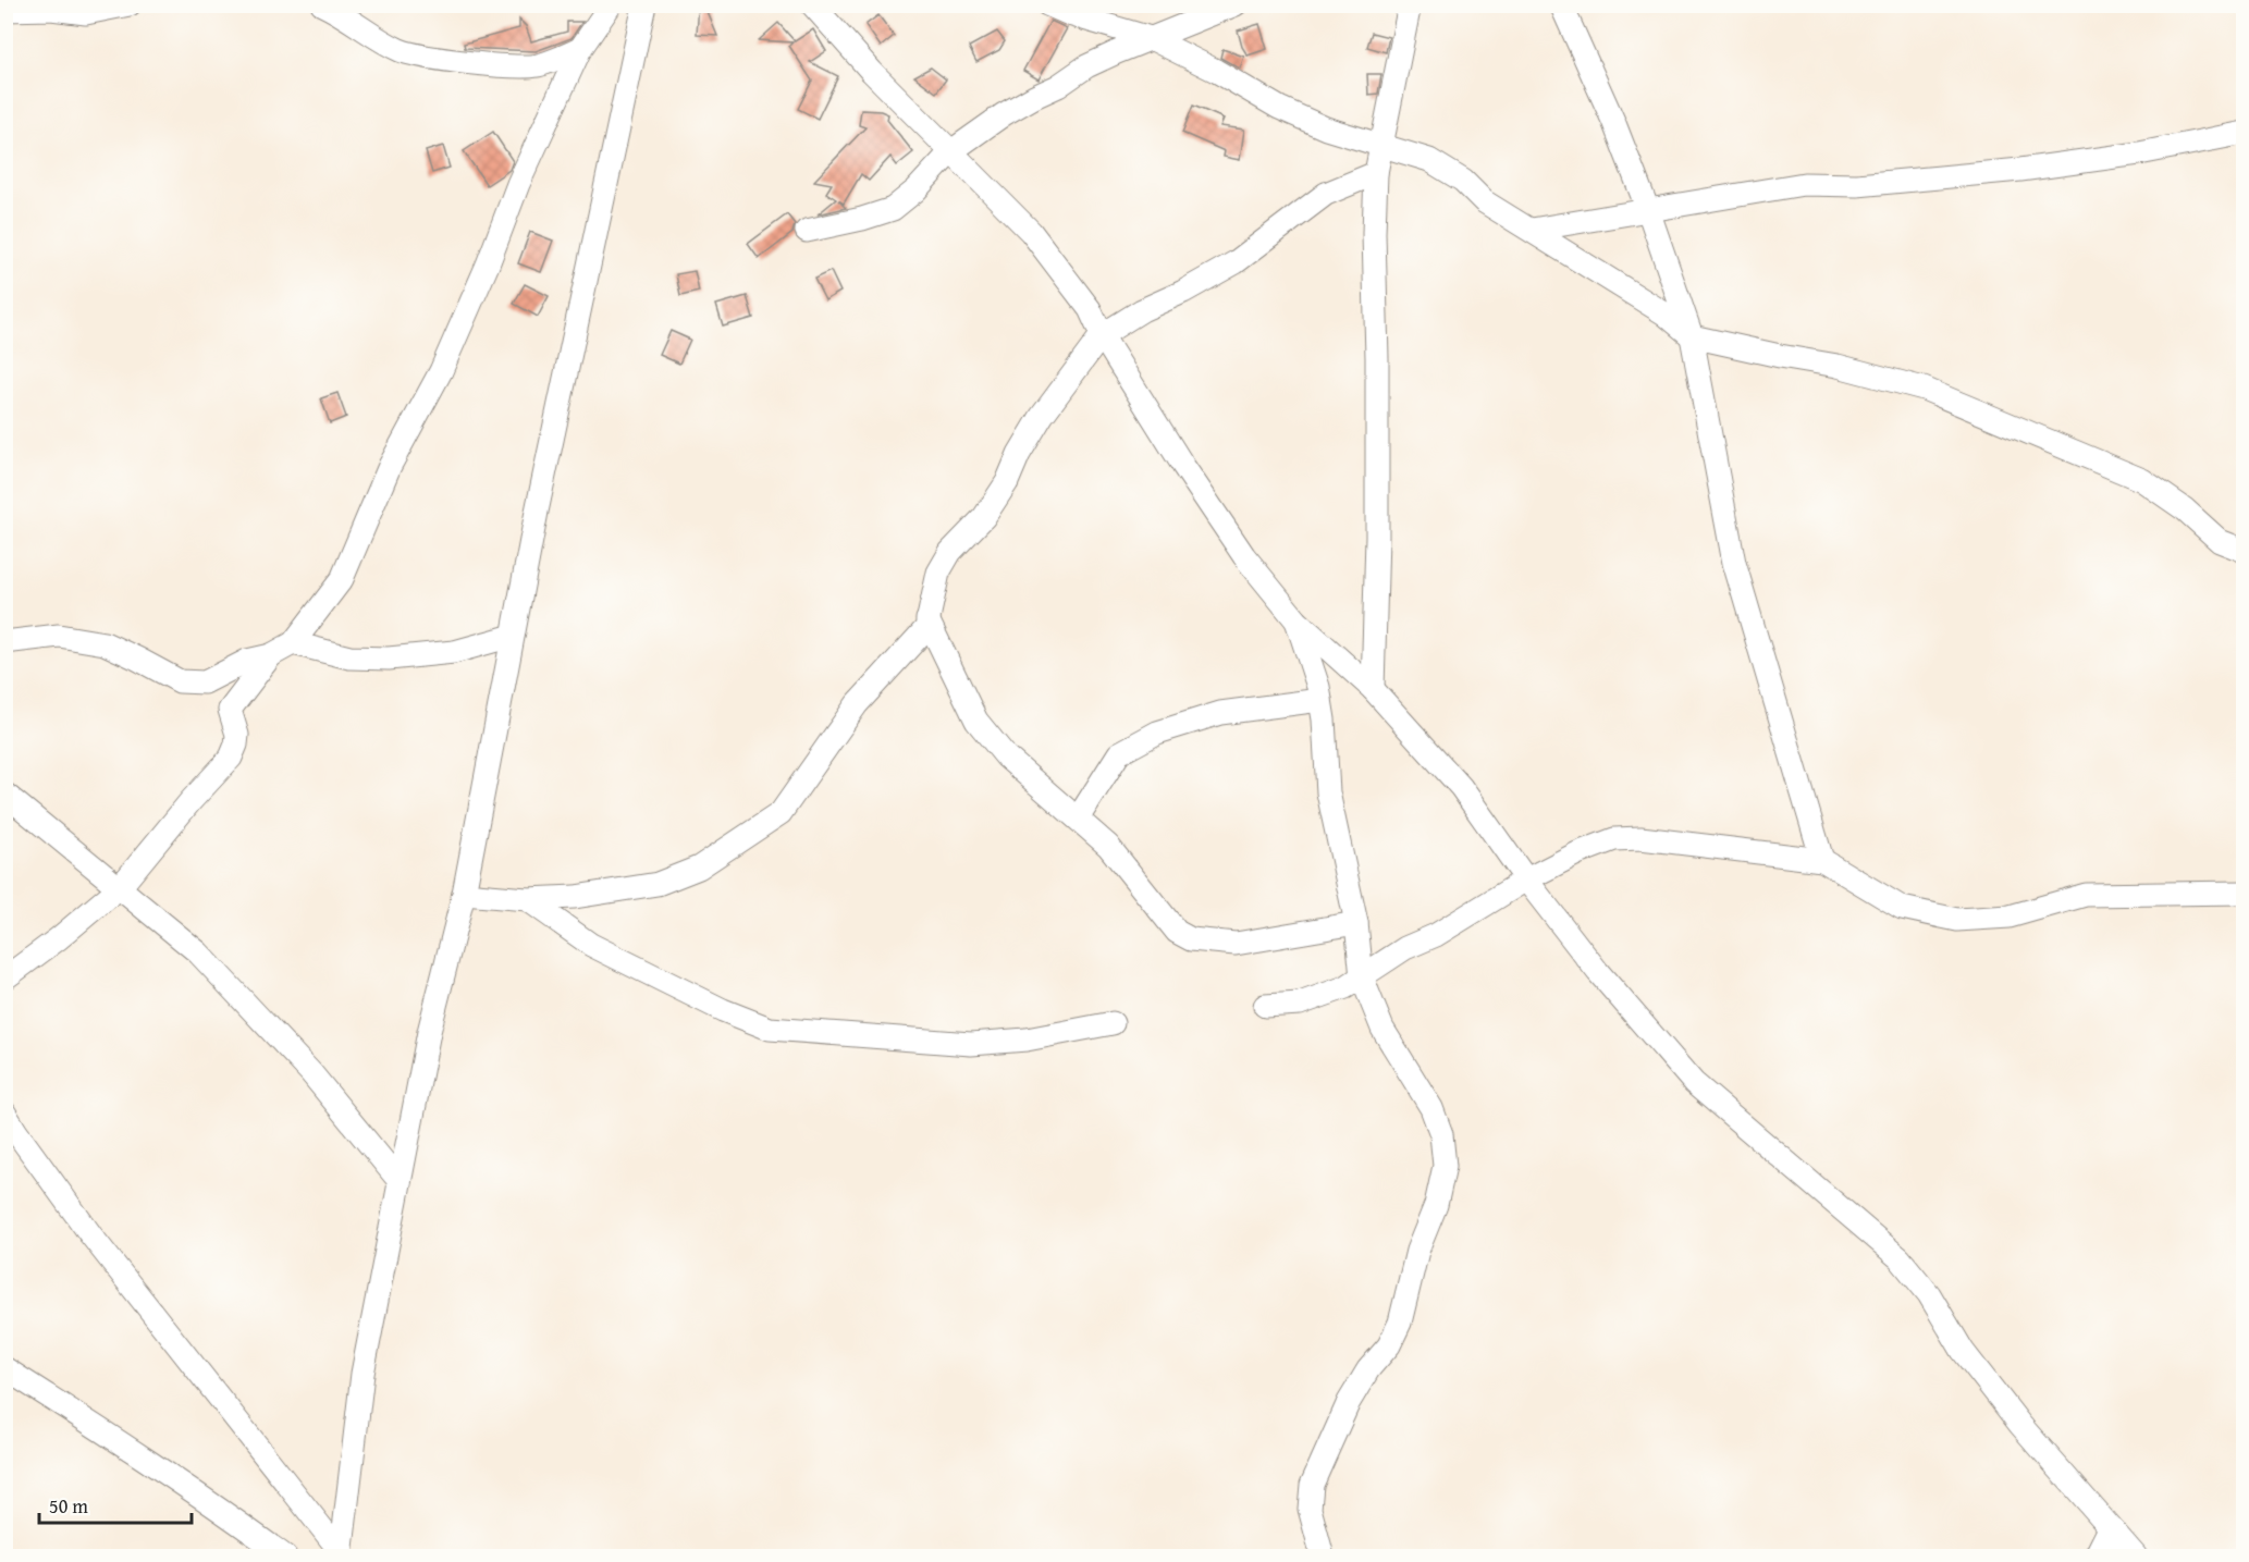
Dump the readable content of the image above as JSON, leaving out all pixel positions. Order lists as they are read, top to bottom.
{
  "scale_bar": "50 m"
}
